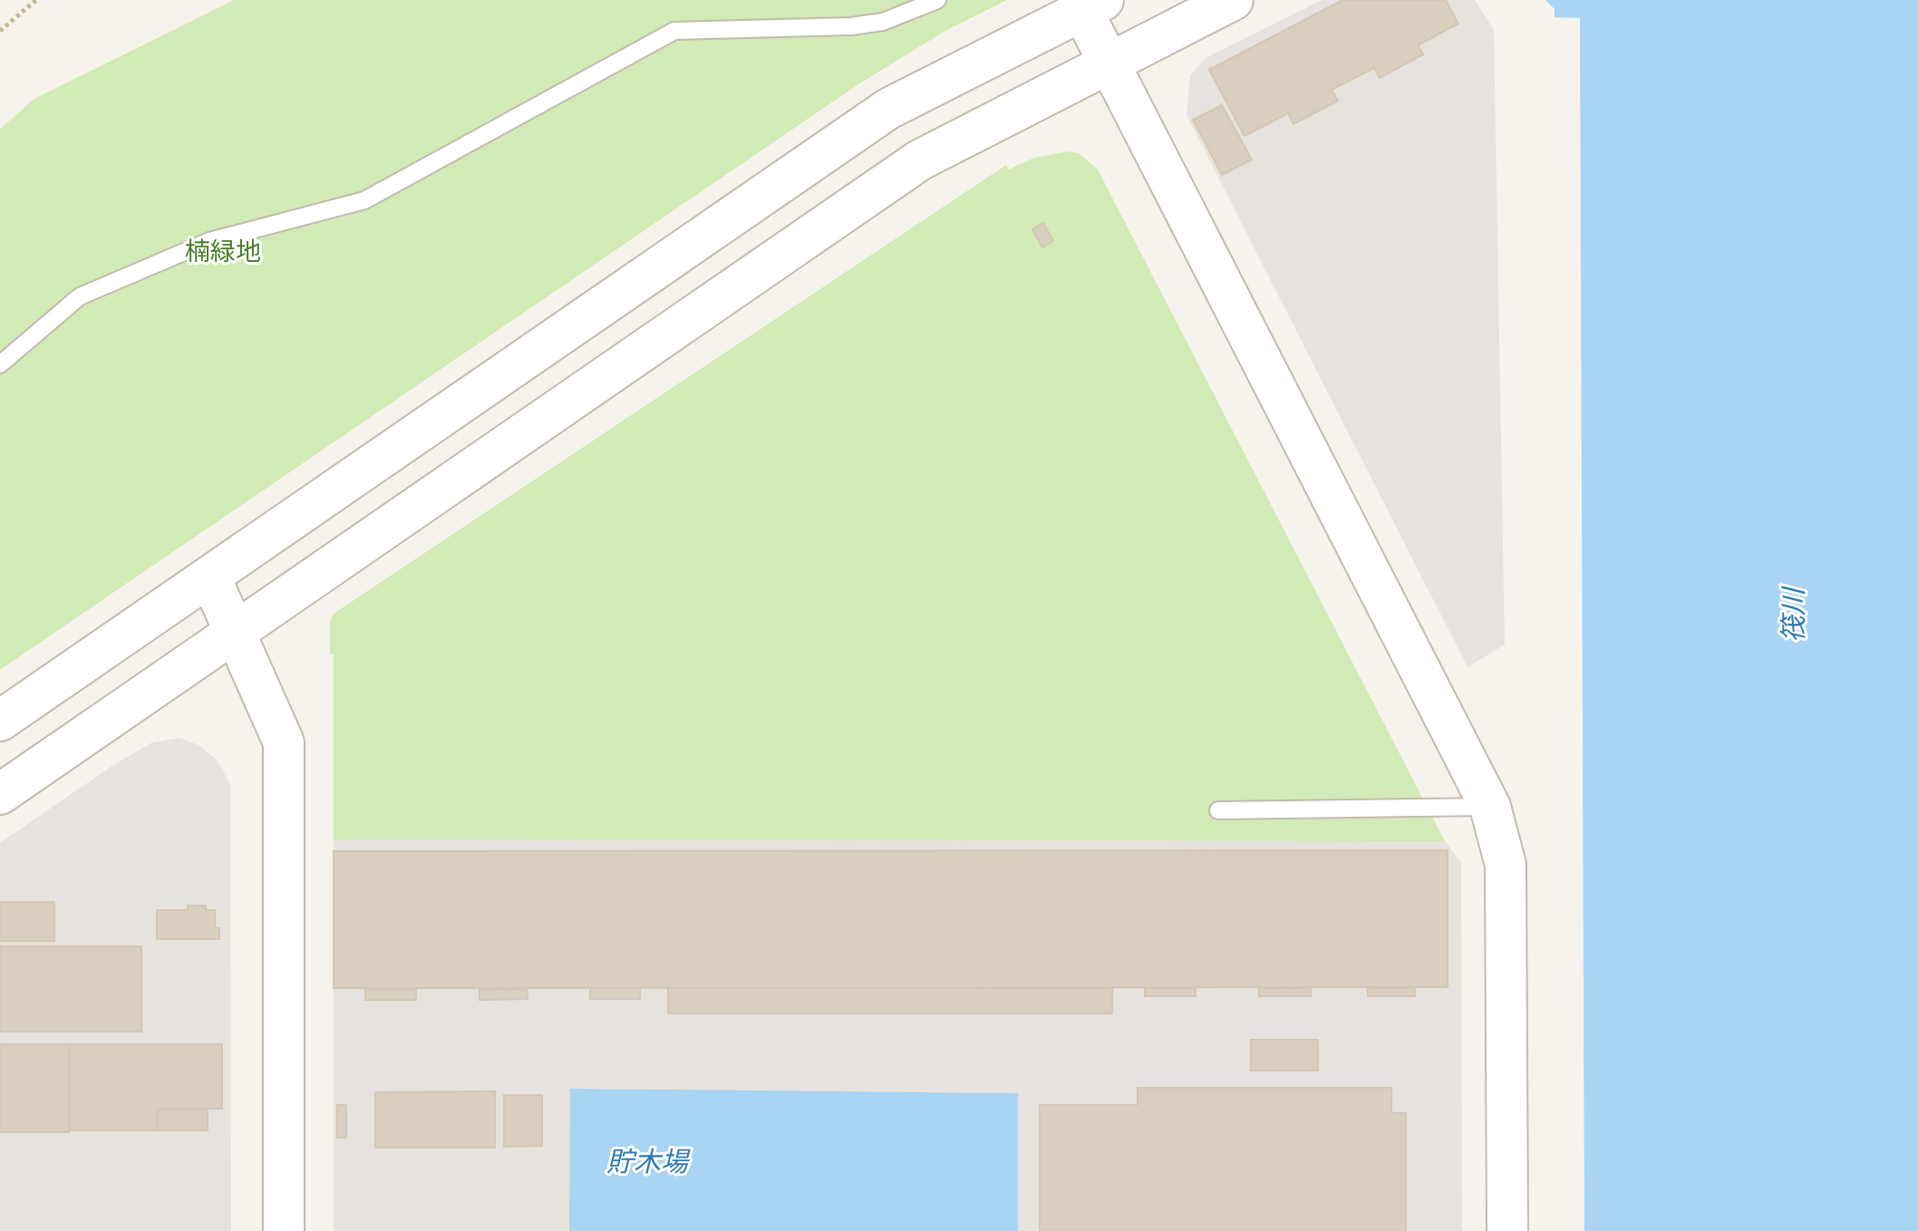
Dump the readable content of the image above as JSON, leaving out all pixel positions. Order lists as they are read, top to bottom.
{
  "water": ["筏川", "貯木場"],
  "parks": ["楠緑地"]
}
